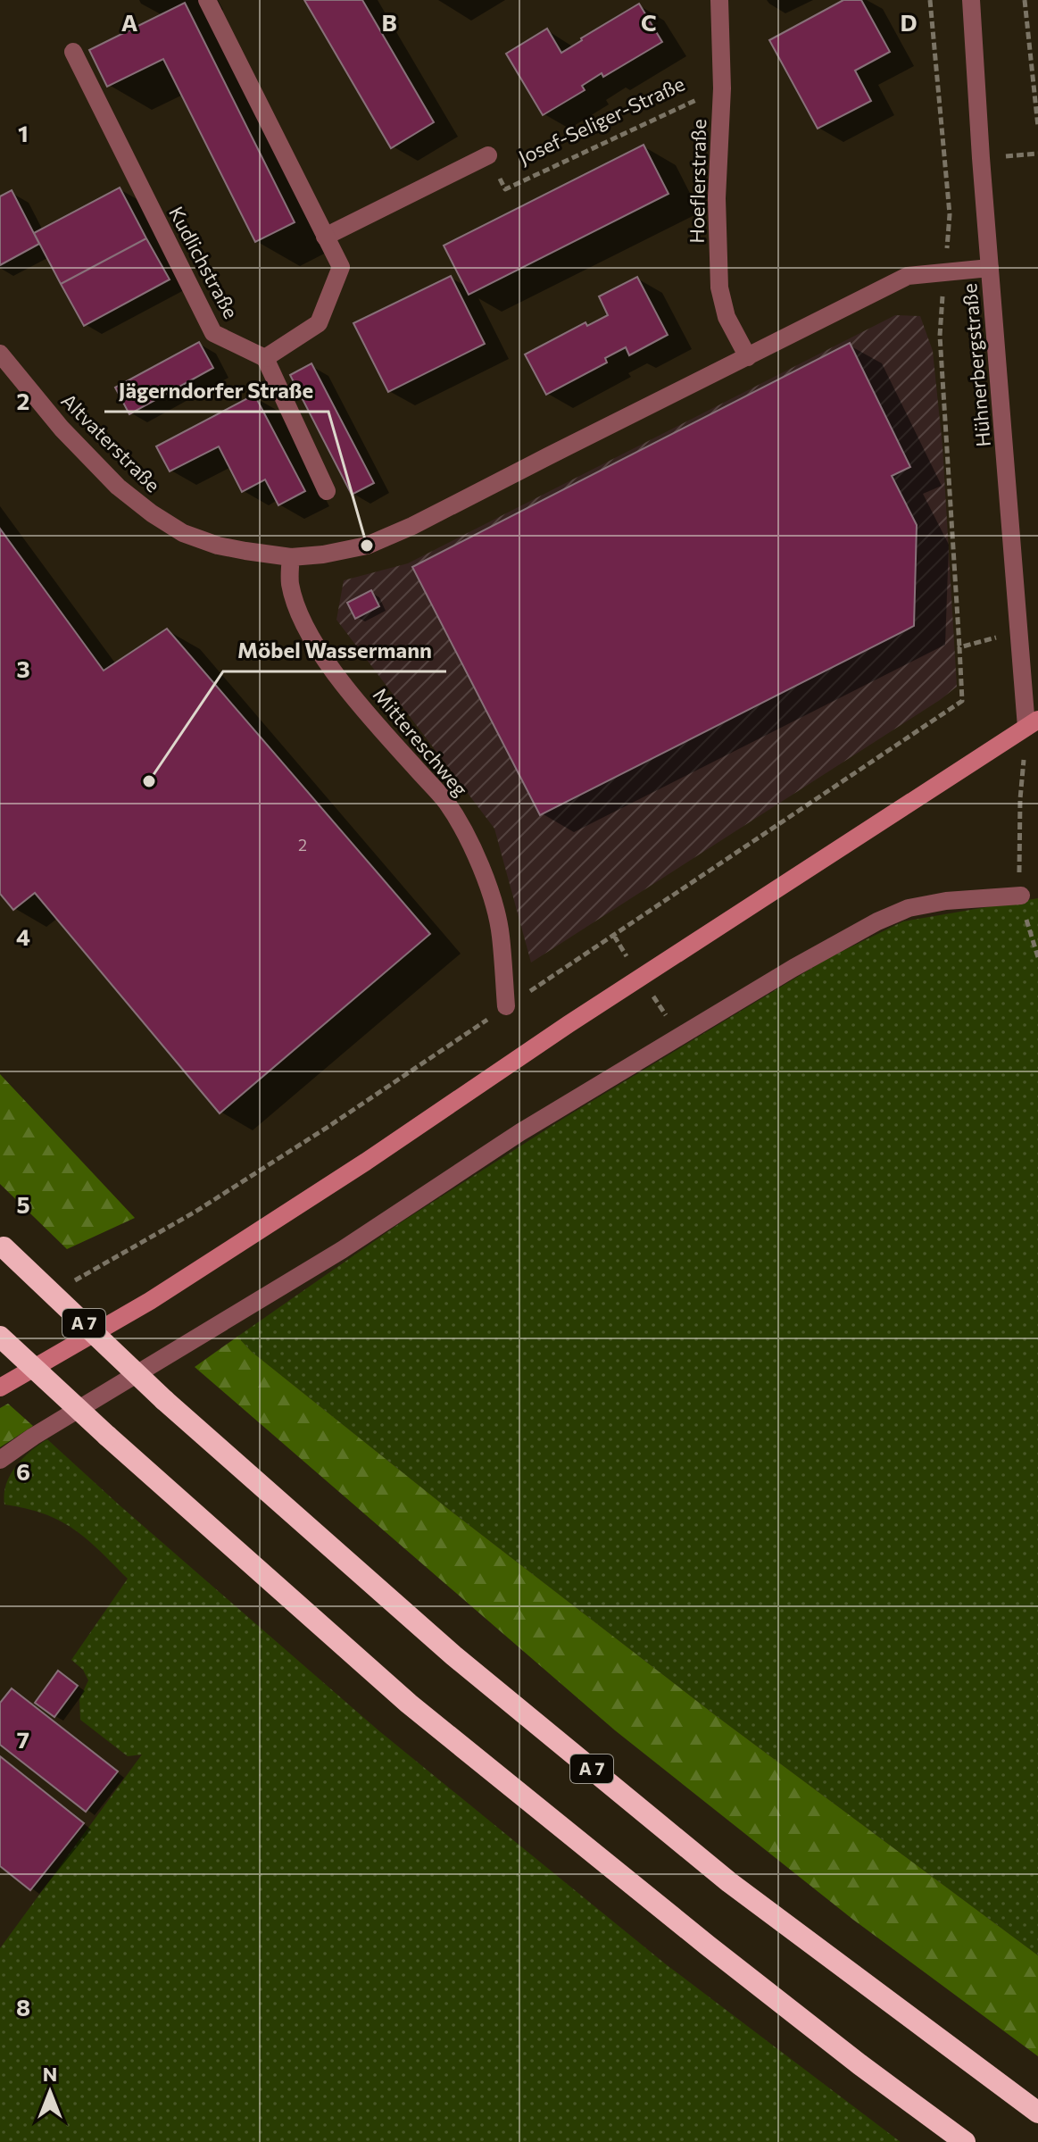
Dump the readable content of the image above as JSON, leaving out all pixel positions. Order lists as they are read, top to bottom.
{
  "streets": {
    "highway": ["A 7"],
    "street": [
      "Josef-Seliger-Straße",
      "Hoeflerstraße",
      "Kudlichstraße",
      "Hühnerbergstraße",
      "Altvaterstraße",
      "Mittereschweg"
    ]
  },
  "crossings": [
    ["Josef-Seliger-Straße", "Hoeflerstraße"],
    ["Hoeflerstraße", "Altvaterstraße"],
    ["Hühnerbergstraße", "Altvaterstraße"],
    ["Altvaterstraße", "Mittereschweg"]
  ],
  "places": ["Jägerndorfer Straße", "Möbel Wassermann"],
  "house_numbers": ["2"],
  "north": "top",
  "grid": {
    "columns": [
      "A",
      "B",
      "C",
      "D"
    ],
    "rows": [
      "1",
      "2",
      "3",
      "4",
      "5",
      "6",
      "7",
      "8"
    ]
  }
}
